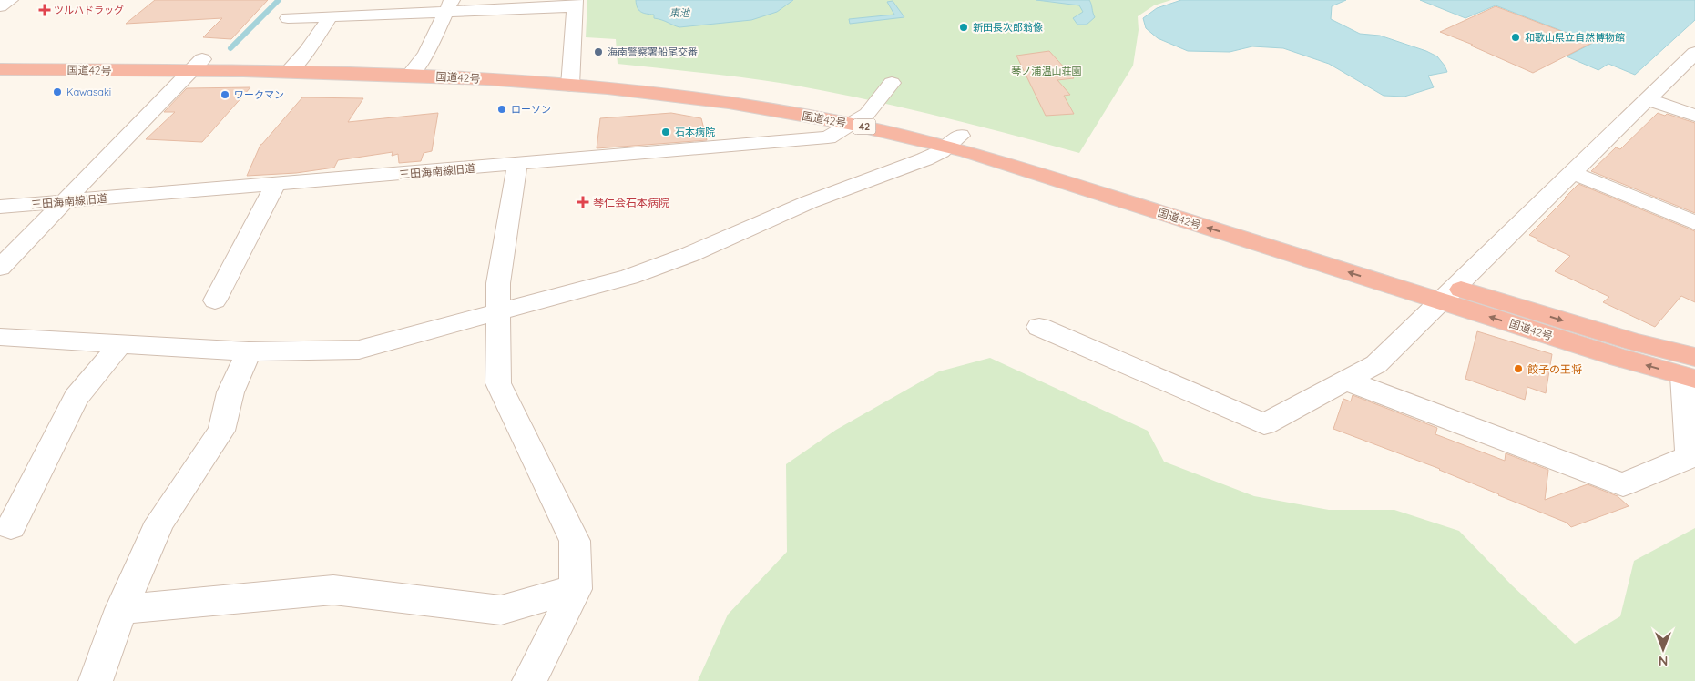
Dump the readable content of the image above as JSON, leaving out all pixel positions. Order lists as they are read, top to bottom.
{
  "streets": {
    "highway": ["国道42号", "42"],
    "street": ["三田海南線旧道"]
  },
  "crossings": [
    ["国道42号", "三田海南線旧道"]
  ],
  "water": ["東池"],
  "parks": ["琴ノ浦温山荘園"],
  "places": {
    "health": ["ツルハドラッグ", "琴仁会石本病院"],
    "other": [
      "新田長次郎翁像",
      "和歌山県立自然博物館",
      "海南警察署船尾交番",
      "Kawasaki",
      "ワークマン",
      "ローソン",
      "石本病院",
      "餃子の王将"
    ]
  },
  "north": "bottom"
}
